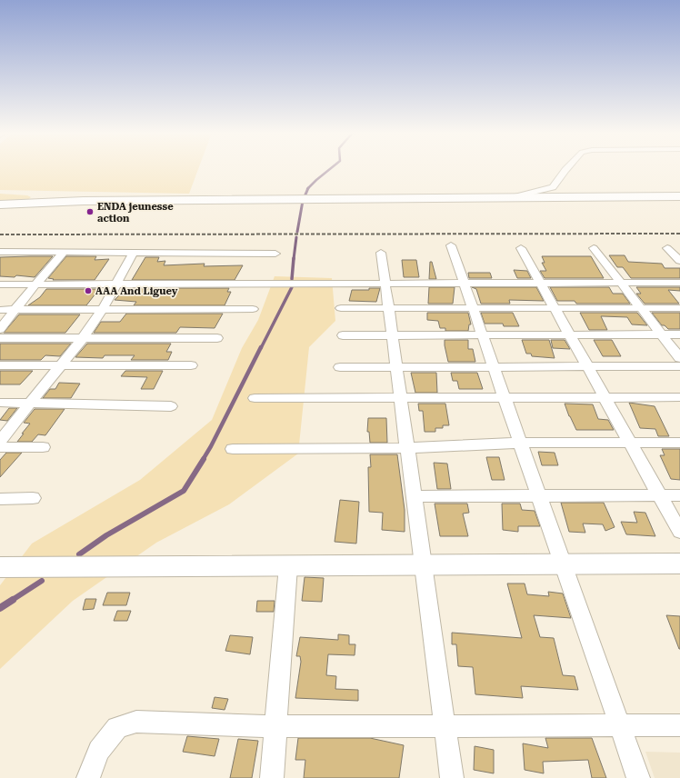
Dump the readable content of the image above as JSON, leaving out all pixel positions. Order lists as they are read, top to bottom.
{
  "places": ["ENDA jeunesse action", "AAA And Liguey"]
}
